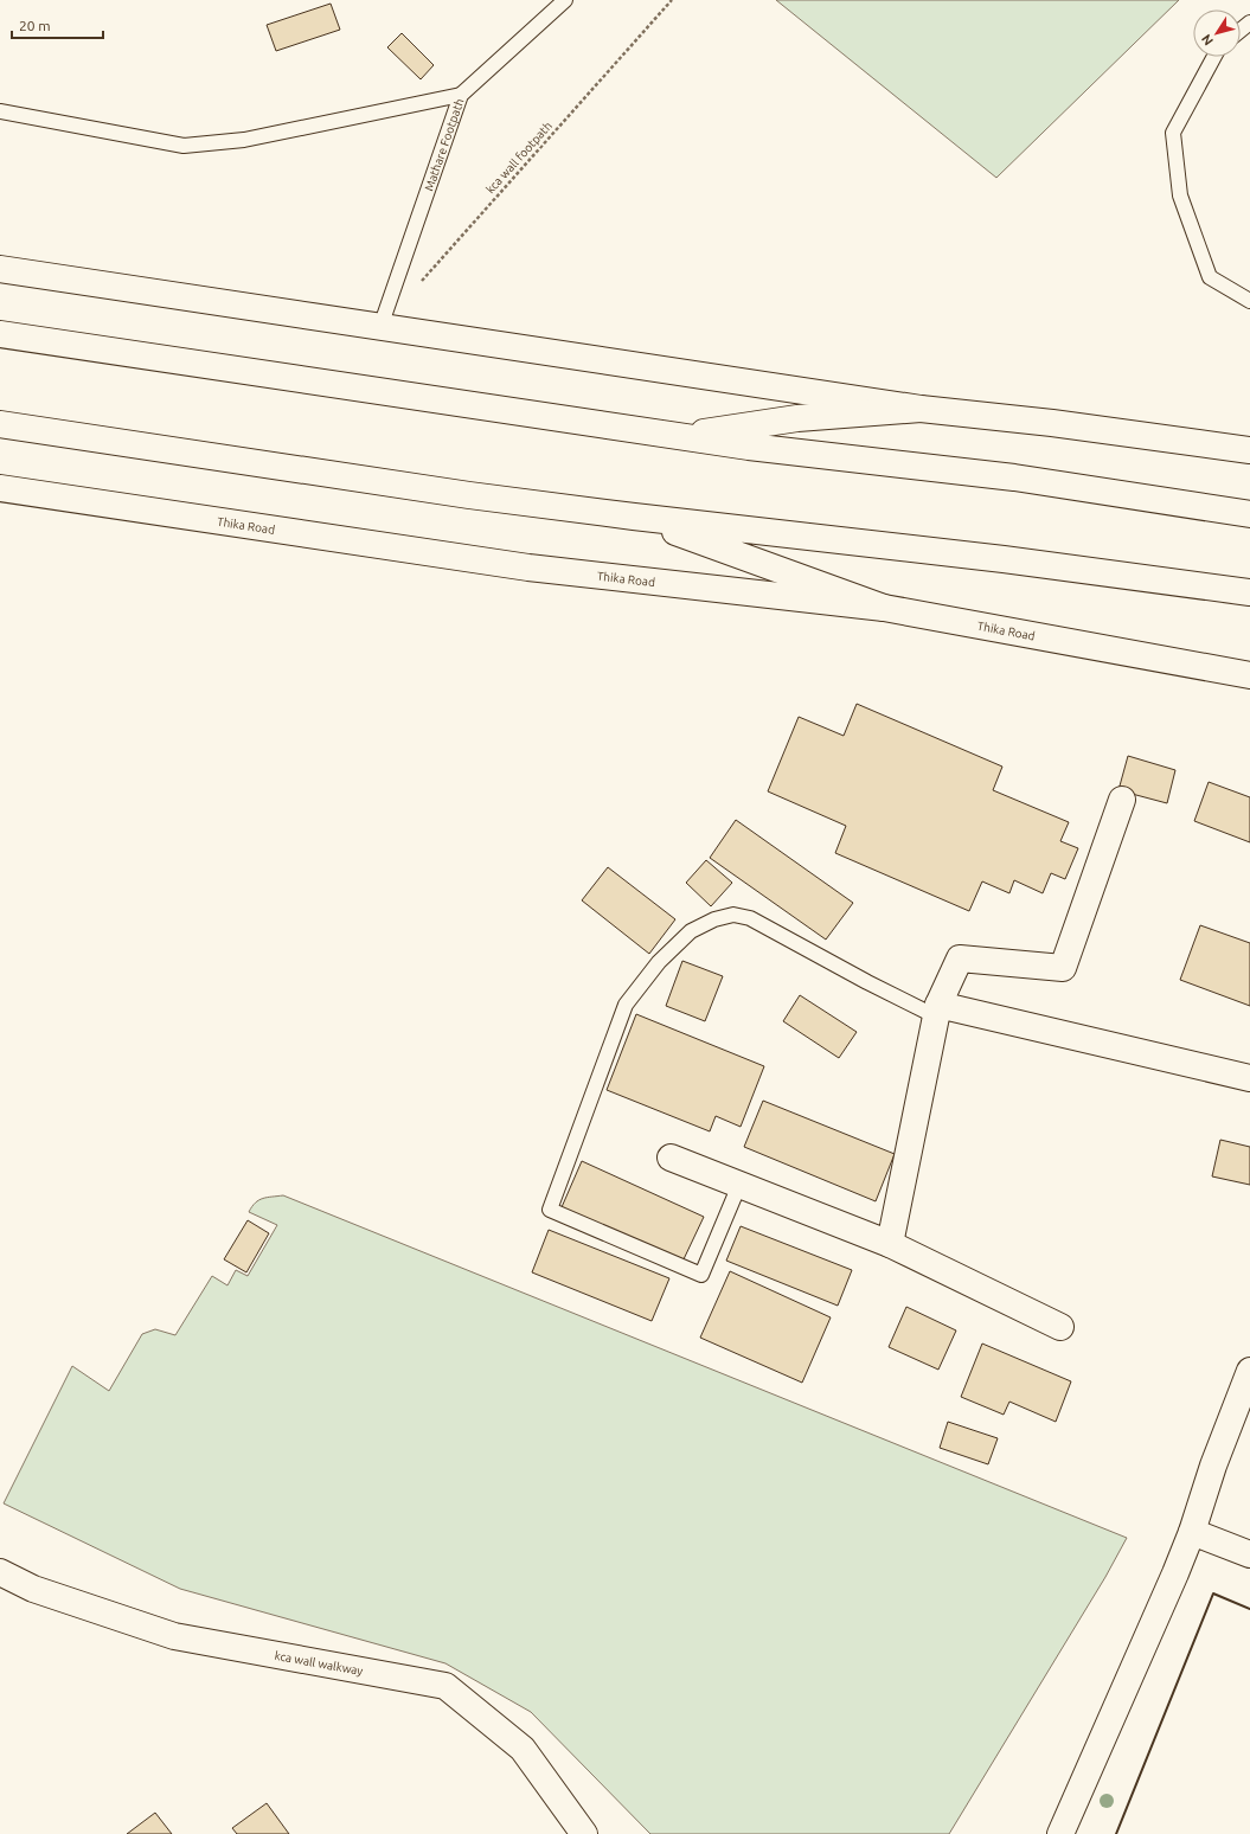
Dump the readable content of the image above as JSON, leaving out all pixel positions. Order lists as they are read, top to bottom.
{
  "streets": {
    "main road": ["Thika Road", "kca wall walkway"],
    "lane": ["Mathare Footpath"],
    "path": ["kca wall footpath"]
  },
  "scale_bar": "20 m",
  "north": "bottom left"
}
